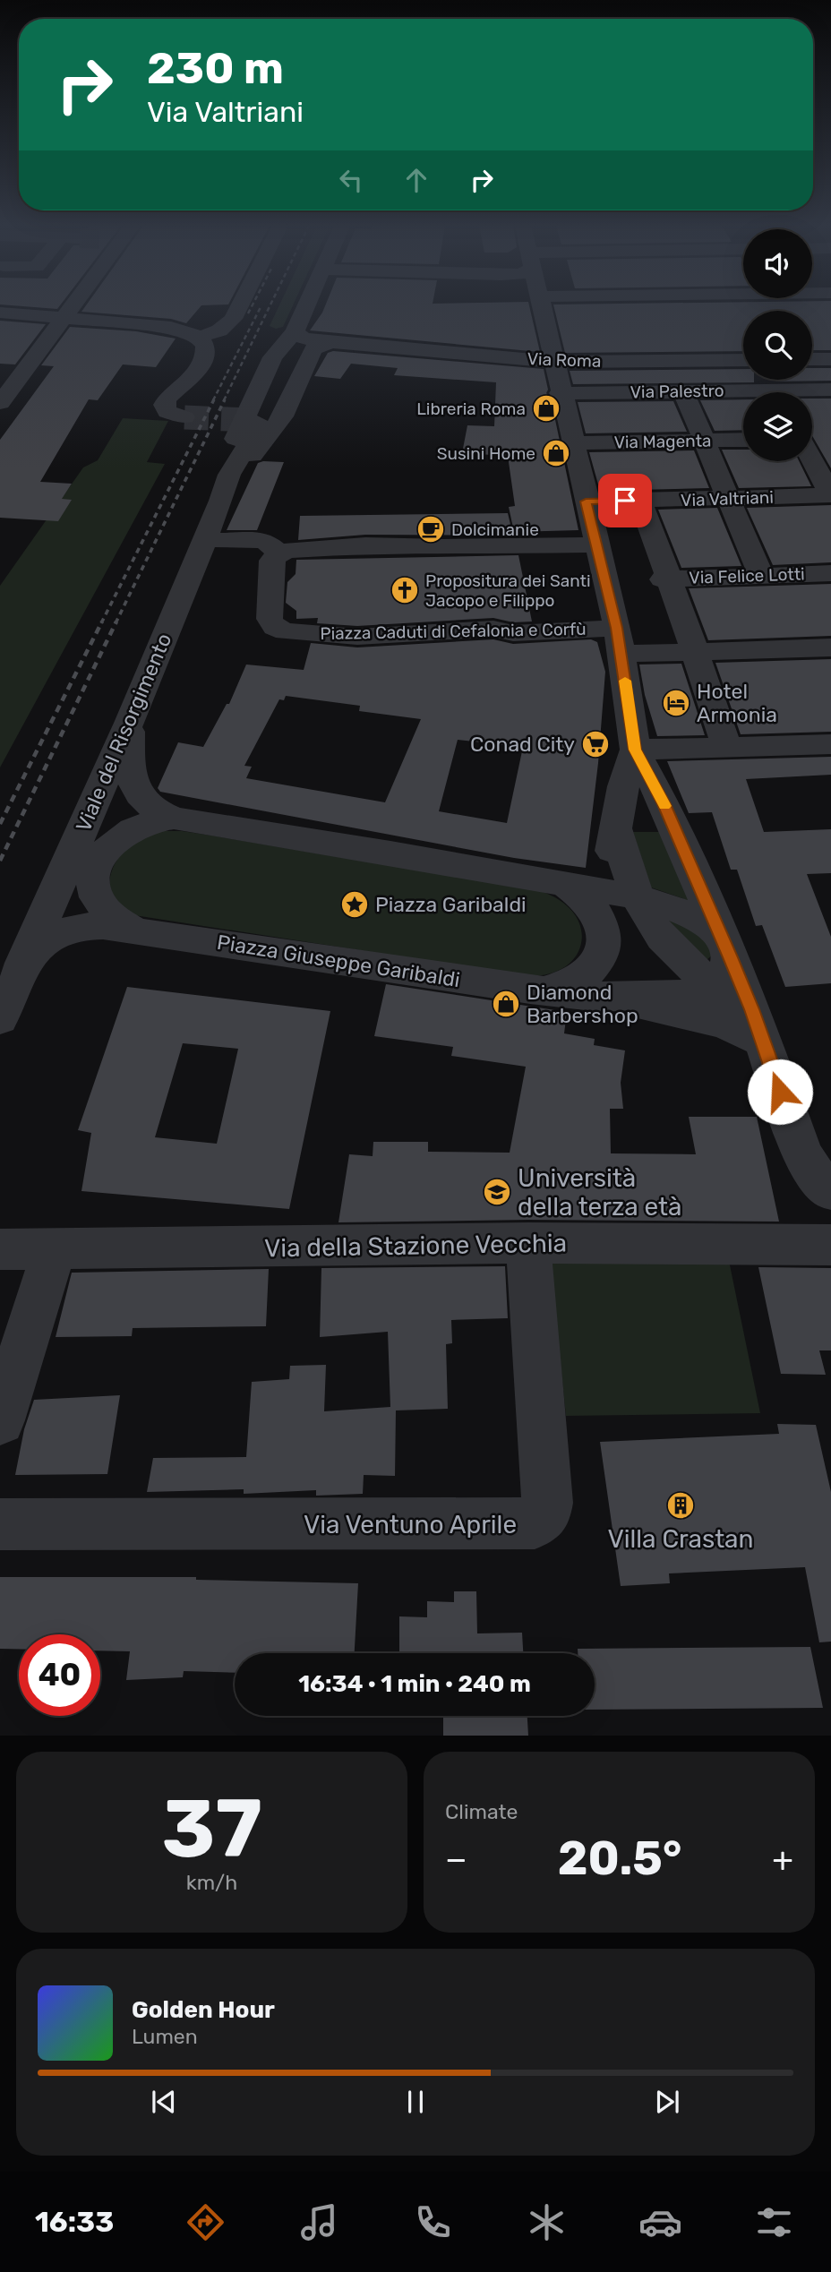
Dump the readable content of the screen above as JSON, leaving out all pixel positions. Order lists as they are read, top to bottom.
{
  "streets": {
    "street": [
      "Via Roma",
      "Via Palestro",
      "Via Magenta",
      "Via Valtriani",
      "Via Felice Lotti",
      "Piazza Caduti di Cefalonia e Corfù",
      "Viale del Risorgimento",
      "Piazza Giuseppe Garibaldi",
      "Via della Stazione Vecchia",
      "Via Ventuno Aprile"
    ]
  },
  "crossings": [
    ["Via Roma", "Viale del Risorgimento"],
    ["Viale del Risorgimento", "Piazza Giuseppe Garibaldi"],
    ["Via della Stazione Vecchia", "Via Ventuno Aprile"]
  ],
  "places": {
    "shop": ["Libreria Roma", "Susini Home", "Diamond Barbershop"],
    "cafe": ["Dolcimanie"],
    "church": ["Propositura dei Santi Jacopo e Filippo"],
    "hotel": ["Hotel Armonia"],
    "supermarket": ["Conad City"],
    "place": ["Piazza Garibaldi"],
    "school or university": ["Università della terza età"],
    "building": ["Villa Crastan"]
  },
  "page": {
    "turn": ["230 m", "Via Valtriani"],
    "limit": "40",
    "trip": "16:34 · 1 min · 240 m",
    "tile": [
      ["37", "km/h"],
      "Climate"
    ],
    "heat": ["−", "20.5°", "+"],
    "song": ["Golden Hour", "Lumen"],
    "tabs": "16:33"
  }
}
